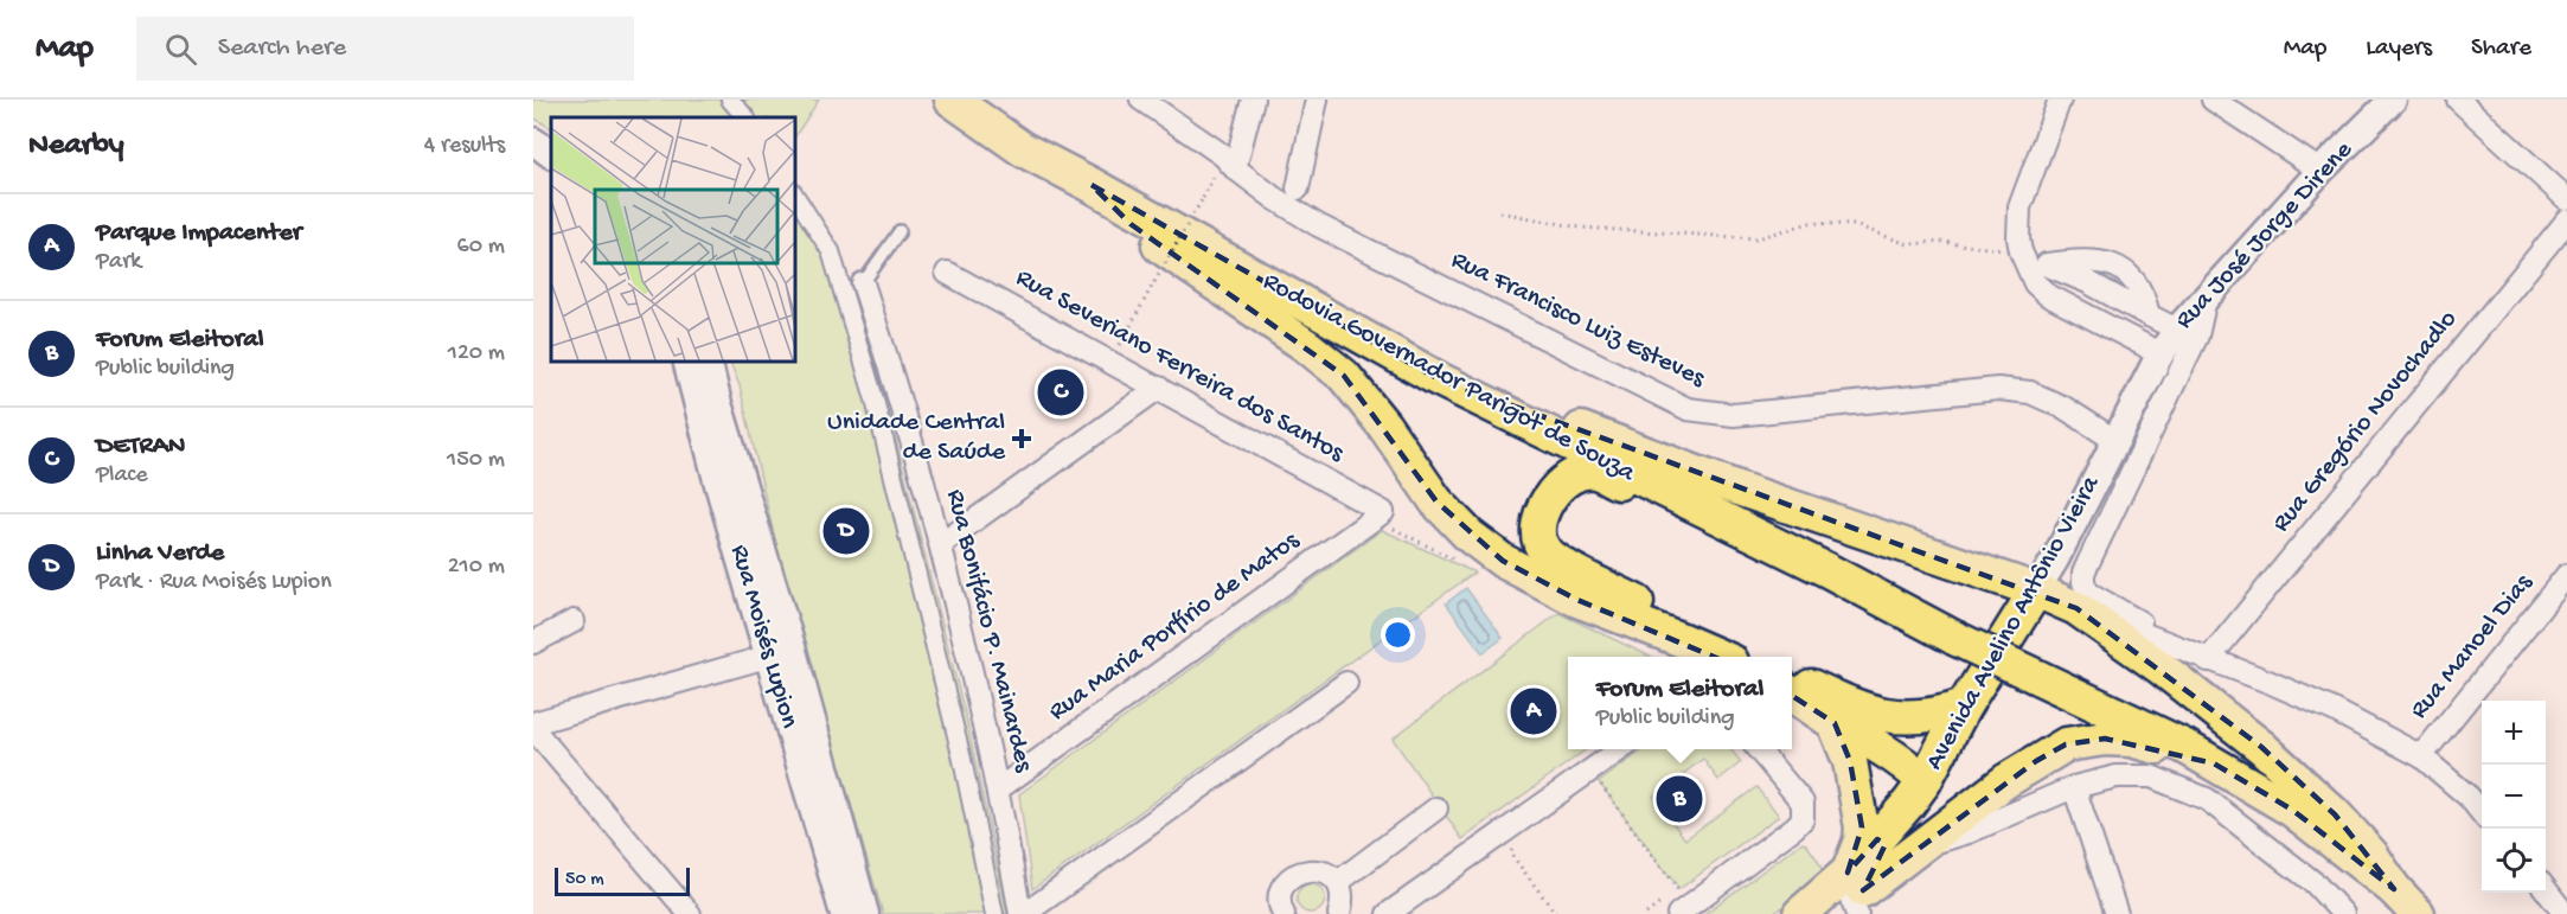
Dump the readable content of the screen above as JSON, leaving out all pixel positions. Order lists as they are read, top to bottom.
{
  "streets": {
    "main road": ["Rodovia Governador Parigot de Souza", "Avenida Avelino Antônio Vieira"],
    "street": [
      "Rua José Jorge Direne",
      "Rua Francisco Luiz Esteves",
      "Rua Severiano Ferreira dos Santos",
      "Rua Gregório Novochadlo",
      "Rua Maria Porfírio de Matos",
      "Rua Bonifácio P. Mainardes",
      "Rua Moisés Lupion",
      "Rua Manoel Dias"
    ]
  },
  "crossings": [
    ["Rua José Jorge Direne", "Avenida Avelino Antônio Vieira"],
    ["Rua Francisco Luiz Esteves", "Avenida Avelino Antônio Vieira"],
    ["Rua Severiano Ferreira dos Santos", "Rua Maria Porfírio de Matos"],
    ["Rua Maria Porfírio de Matos", "Rua Bonifácio P. Mainardes"]
  ],
  "places": {
    "health": ["Unidade Central de Saúde"]
  },
  "scale_bar": "50 m",
  "page": {
    "header": "Map",
    "search": "Search here",
    "nav": ["Map", "Layers", "Share"],
    "heading": ["Nearby", "4 results"],
    "list": [
      {
        "mark": "A",
        "name": "Parque Impacenter",
        "note": "Park",
        "value": "60 m"
      },
      {
        "mark": "B",
        "name": "Forum Eleitoral",
        "note": "Public building",
        "value": "120 m"
      },
      {
        "mark": "C",
        "name": "DETRAN",
        "note": "Place",
        "value": "150 m"
      },
      {
        "mark": "D",
        "name": "Linha Verde",
        "note": "Park · Rua Moisés Lupion",
        "value": "210 m"
      }
    ],
    "pins": [
      "C",
      "D",
      "A",
      "B"
    ],
    "popup": ["Forum Eleitoral", "Public building"],
    "map_buttons": ["+", "−"],
    "scale": "50 m"
  }
}
